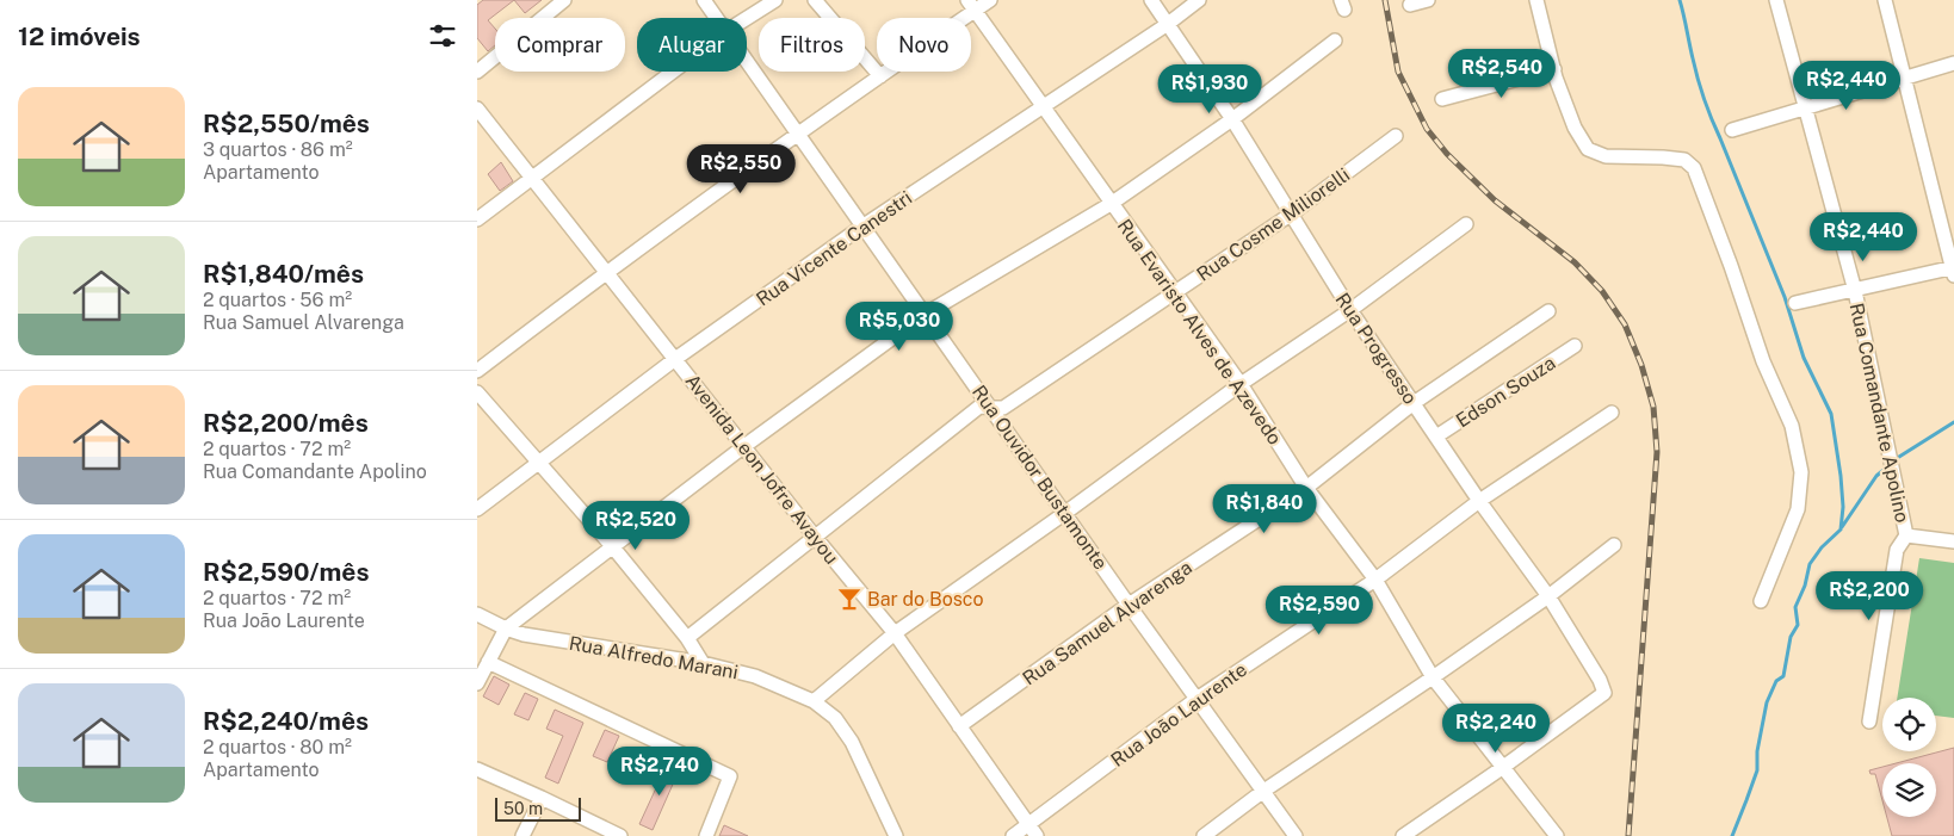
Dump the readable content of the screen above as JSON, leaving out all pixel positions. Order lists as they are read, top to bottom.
{
  "streets": {
    "street": [
      "Rua Cosme Miliorelli",
      "Rua Vicente Canestri",
      "Rua Evaristo Alves de Azevedo",
      "Rua Progresso",
      "Edson Souza",
      "Rua Comandante Apolino",
      "Avenida Leon Jofre Avayou",
      "Rua Ouvidor Bustamonte",
      "Rua Samuel Alvarenga",
      "Rua Alfredo Marani",
      "Rua João Laurente"
    ]
  },
  "crossings": [
    ["Rua Cosme Miliorelli", "Rua Evaristo Alves de Azevedo"],
    ["Rua Cosme Miliorelli", "Rua Progresso"],
    ["Rua Cosme Miliorelli", "Avenida Leon Jofre Avayou"],
    ["Rua Cosme Miliorelli", "Rua Ouvidor Bustamonte"],
    ["Rua Vicente Canestri", "Rua Evaristo Alves de Azevedo"],
    ["Rua Vicente Canestri", "Rua Progresso"],
    ["Rua Vicente Canestri", "Avenida Leon Jofre Avayou"],
    ["Rua Vicente Canestri", "Rua Ouvidor Bustamonte"],
    ["Rua Evaristo Alves de Azevedo", "Rua Progresso"],
    ["Rua Evaristo Alves de Azevedo", "Rua Samuel Alvarenga"],
    ["Rua Evaristo Alves de Azevedo", "Rua João Laurente"],
    ["Rua Progresso", "Edson Souza"],
    ["Rua Progresso", "Rua Samuel Alvarenga"],
    ["Rua Progresso", "Rua João Laurente"],
    ["Avenida Leon Jofre Avayou", "Rua Samuel Alvarenga"],
    ["Avenida Leon Jofre Avayou", "Rua João Laurente"],
    ["Rua Ouvidor Bustamonte", "Rua Samuel Alvarenga"],
    ["Rua Ouvidor Bustamonte", "Rua João Laurente"]
  ],
  "places": {
    "bar": ["Bar do Bosco"]
  },
  "scale_bar": "50 m",
  "page": {
    "heading": "12 imóveis",
    "chip": [
      "Comprar",
      "Alugar",
      "Filtros",
      "Novo"
    ],
    "price": [
      "R$2,540",
      "R$2,440",
      "R$1,930",
      "R$2,550",
      "R$2,440",
      "R$5,030",
      "R$1,840",
      "R$2,520",
      "R$2,200",
      "R$2,590",
      "R$2,240",
      "R$2,740"
    ],
    "list": [
      {
        "name": "R$2,550/mês",
        "note": "3 quartos · 86 m² · Apartamento"
      },
      {
        "name": "R$1,840/mês",
        "note": "2 quartos · 56 m² · Rua Samuel Alvarenga"
      },
      {
        "name": "R$2,200/mês",
        "note": "2 quartos · 72 m² · Rua Comandante Apolino"
      },
      {
        "name": "R$2,590/mês",
        "note": "2 quartos · 72 m² · Rua João Laurente"
      },
      {
        "name": "R$2,240/mês",
        "note": "2 quartos · 80 m² · Apartamento"
      }
    ],
    "scale": "50 m"
  }
}
